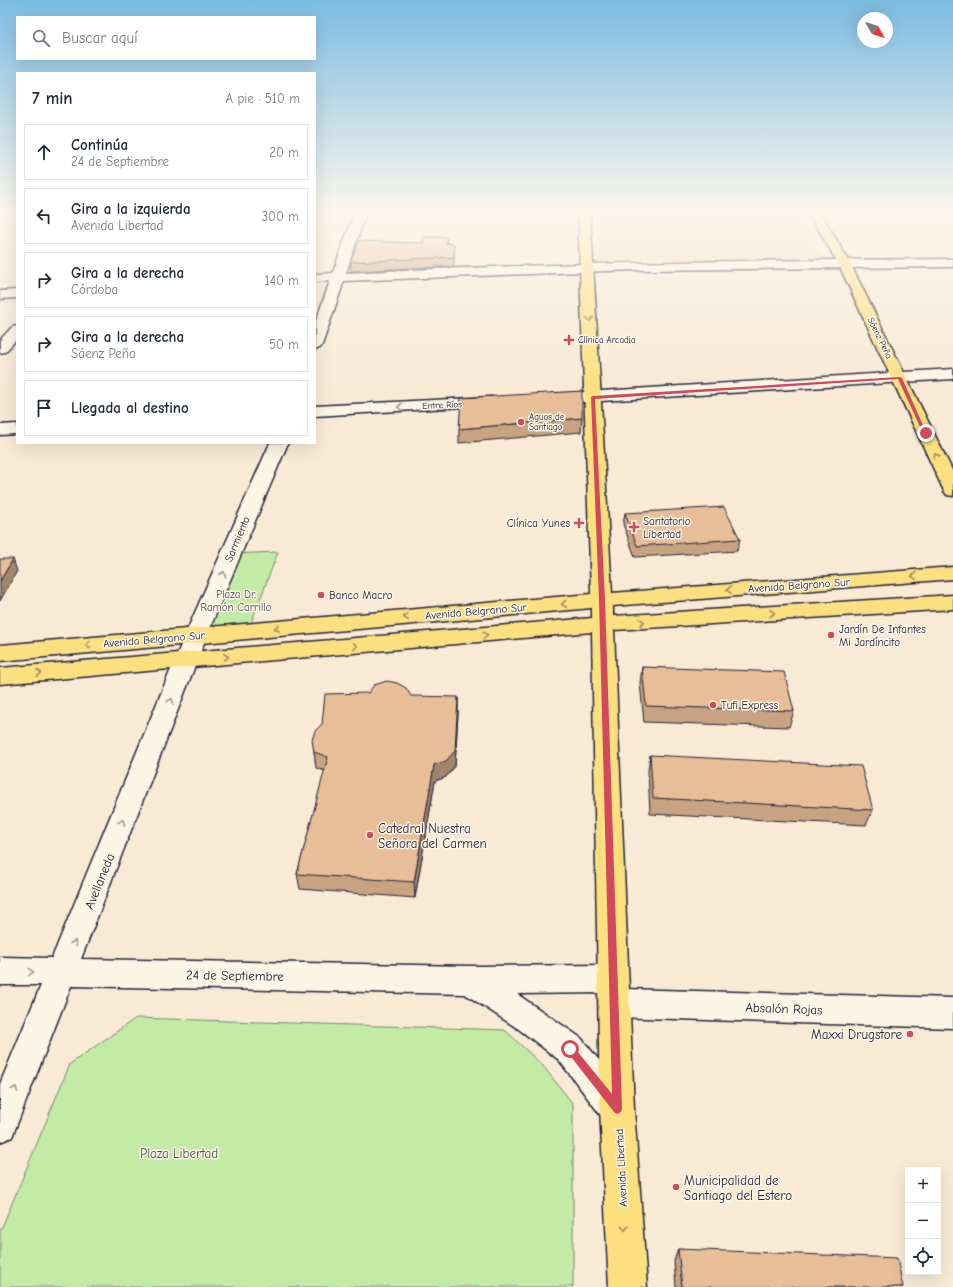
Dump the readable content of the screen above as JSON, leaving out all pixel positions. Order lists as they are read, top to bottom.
{
  "streets": {
    "main road": ["Sáenz Peña", "Avenida Belgrano Sur", "Avenida Libertad"],
    "street": [
      "Entre Ríos",
      "Sarmiento",
      "Avellaneda",
      "24 de Septiembre",
      "Absalón Rojas"
    ]
  },
  "crossings": [
    ["Sarmiento", "Avenida Belgrano Sur"],
    ["Sarmiento", "Avellaneda"],
    ["Avenida Belgrano Sur", "Avellaneda"],
    ["Avenida Belgrano Sur", "Avenida Libertad"],
    ["Avellaneda", "24 de Septiembre"],
    ["24 de Septiembre", "Absalón Rojas"],
    ["24 de Septiembre", "Avenida Libertad"],
    ["Absalón Rojas", "Avenida Libertad"]
  ],
  "one_way": ["Sáenz Peña", "Sarmiento", "Avellaneda"],
  "parks": ["Plaza Dr. Ramón Carrillo", "Plaza Libertad"],
  "places": {
    "health": ["Clínica Arcadia", "Clínica Yunes", "Santatorio Libertad"],
    "other": [
      "Aguas de Santiago",
      "Banco Macro",
      "Jardín De Infantes Mi Jardíncito",
      "Tufi Express",
      "Catedral Nuestra Señora del Carmen",
      "Maxxi Drugstore",
      "Municipalidad de Santiago del Estero"
    ]
  },
  "north": "bottom right",
  "page": {
    "search": "Buscar aquí",
    "heading": ["7 min", "A pie · 510 m"],
    "list": [
      ["Continúa", "24 de Septiembre", "20 m"],
      ["Gira a la izquierda", "Avenida Libertad", "300 m"],
      ["Gira a la derecha", "Córdoba", "140 m"],
      ["Gira a la derecha", "Sáenz Peña", "50 m"],
      "Llegada al destino"
    ],
    "map_buttons": ["+", "−"]
  }
}
